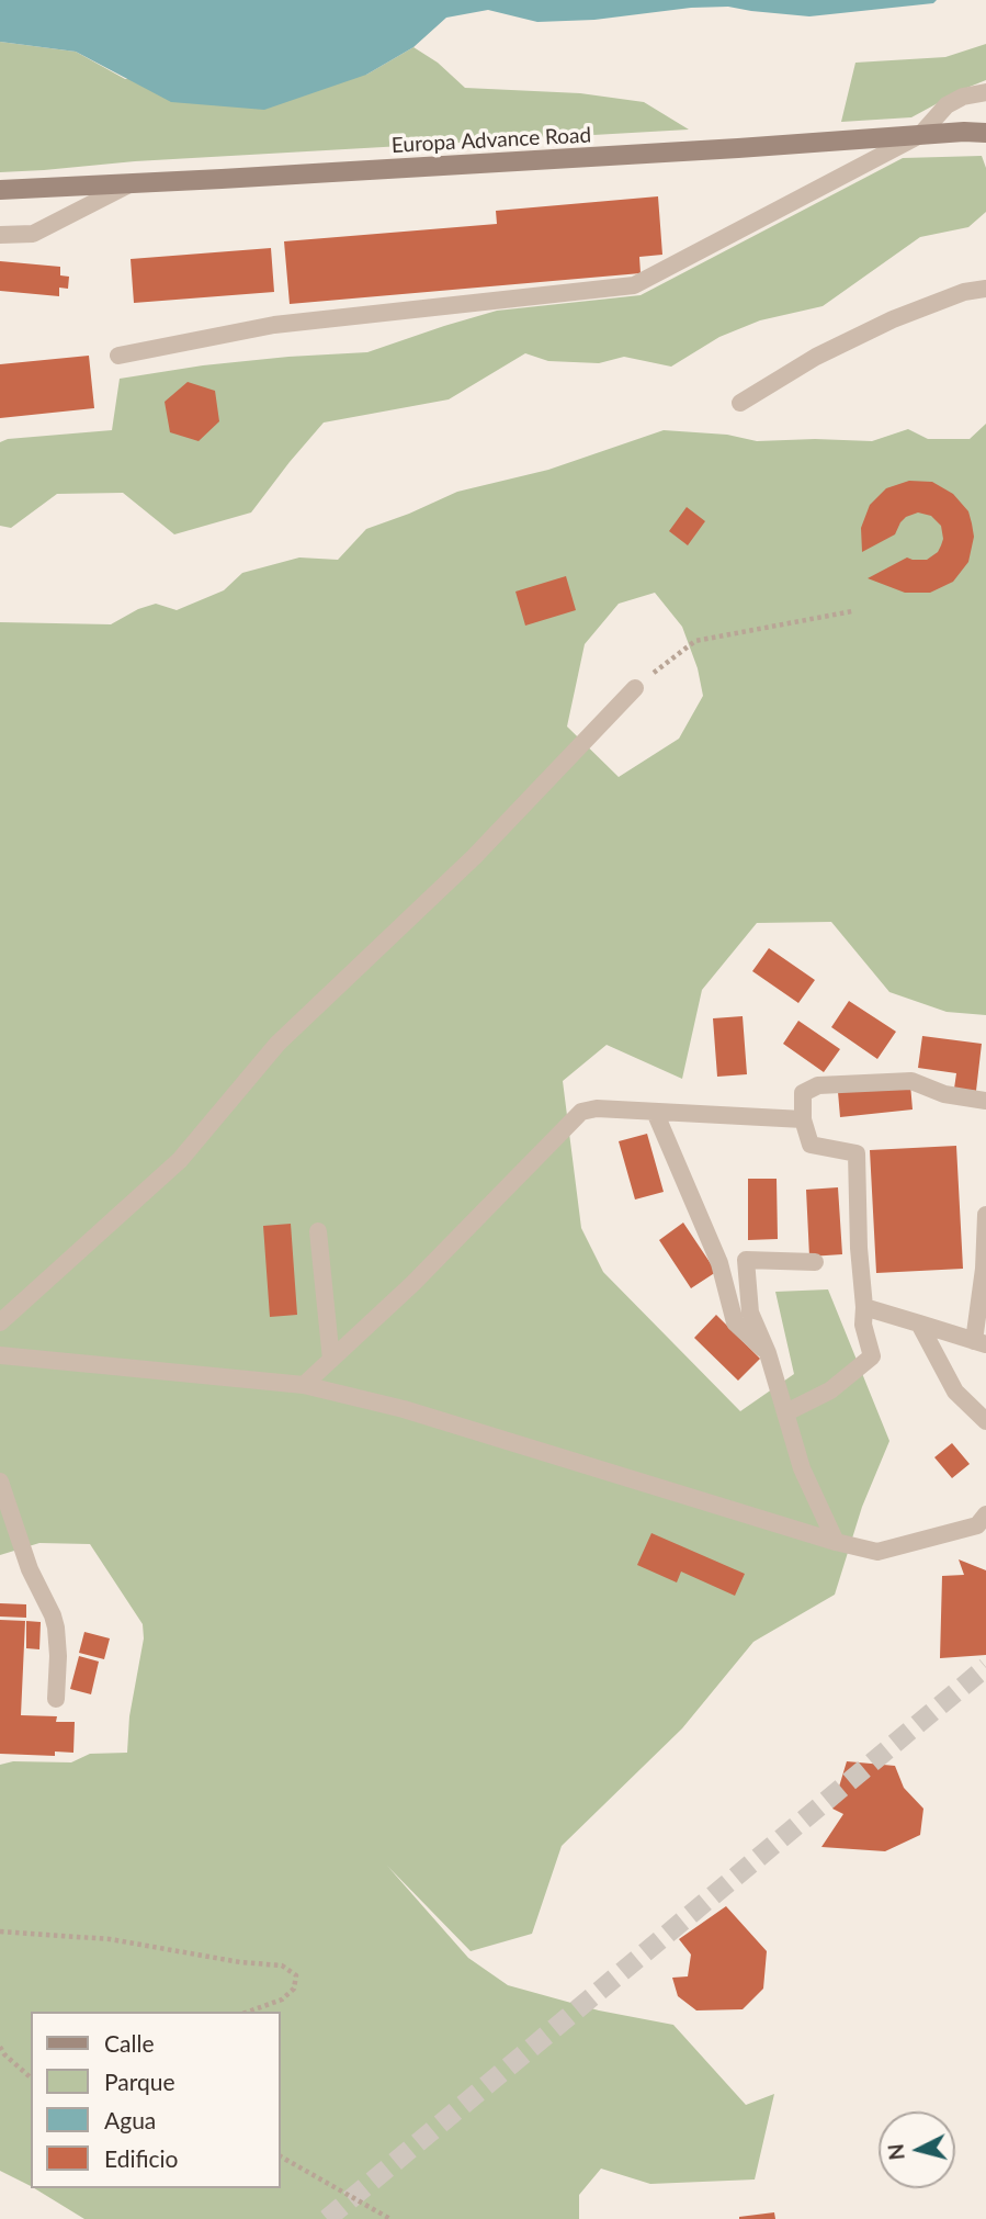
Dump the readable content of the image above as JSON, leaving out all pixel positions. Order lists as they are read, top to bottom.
{
  "streets": {
    "main road": ["Europa Advance Road"]
  },
  "legend": [
    "Calle",
    "Parque",
    "Agua",
    "Edificio"
  ],
  "north": "left"
}
